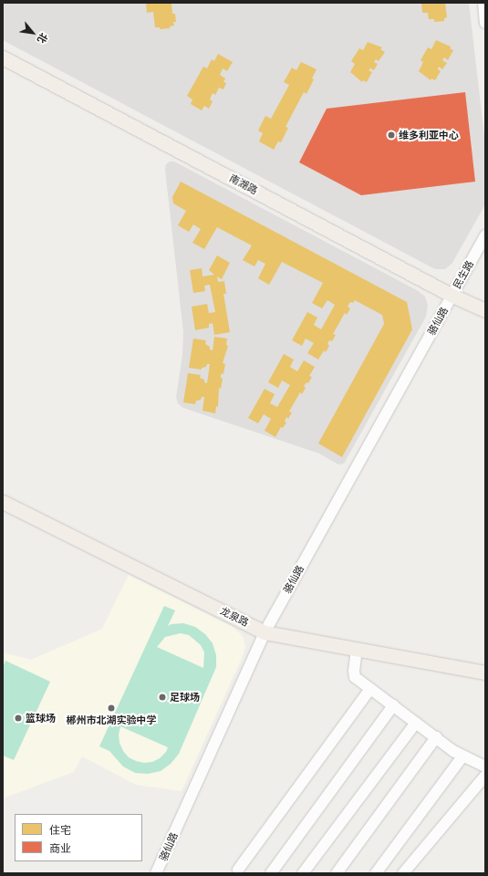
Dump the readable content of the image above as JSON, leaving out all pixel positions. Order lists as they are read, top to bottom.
{
  "streets": {
    "main road": ["南湖路", "龙泉路"],
    "street": ["民生路", "骆仙路"]
  },
  "crossings": [
    ["南湖路", "民生路"],
    ["南湖路", "骆仙路"],
    ["民生路", "骆仙路"],
    ["骆仙路", "龙泉路"]
  ],
  "places": [
    "维多利亚中心",
    "足球场",
    "郴州市北湖实验中学",
    "篮球场"
  ],
  "legend": ["住宅", "商业"],
  "north": "bottom right"
}
